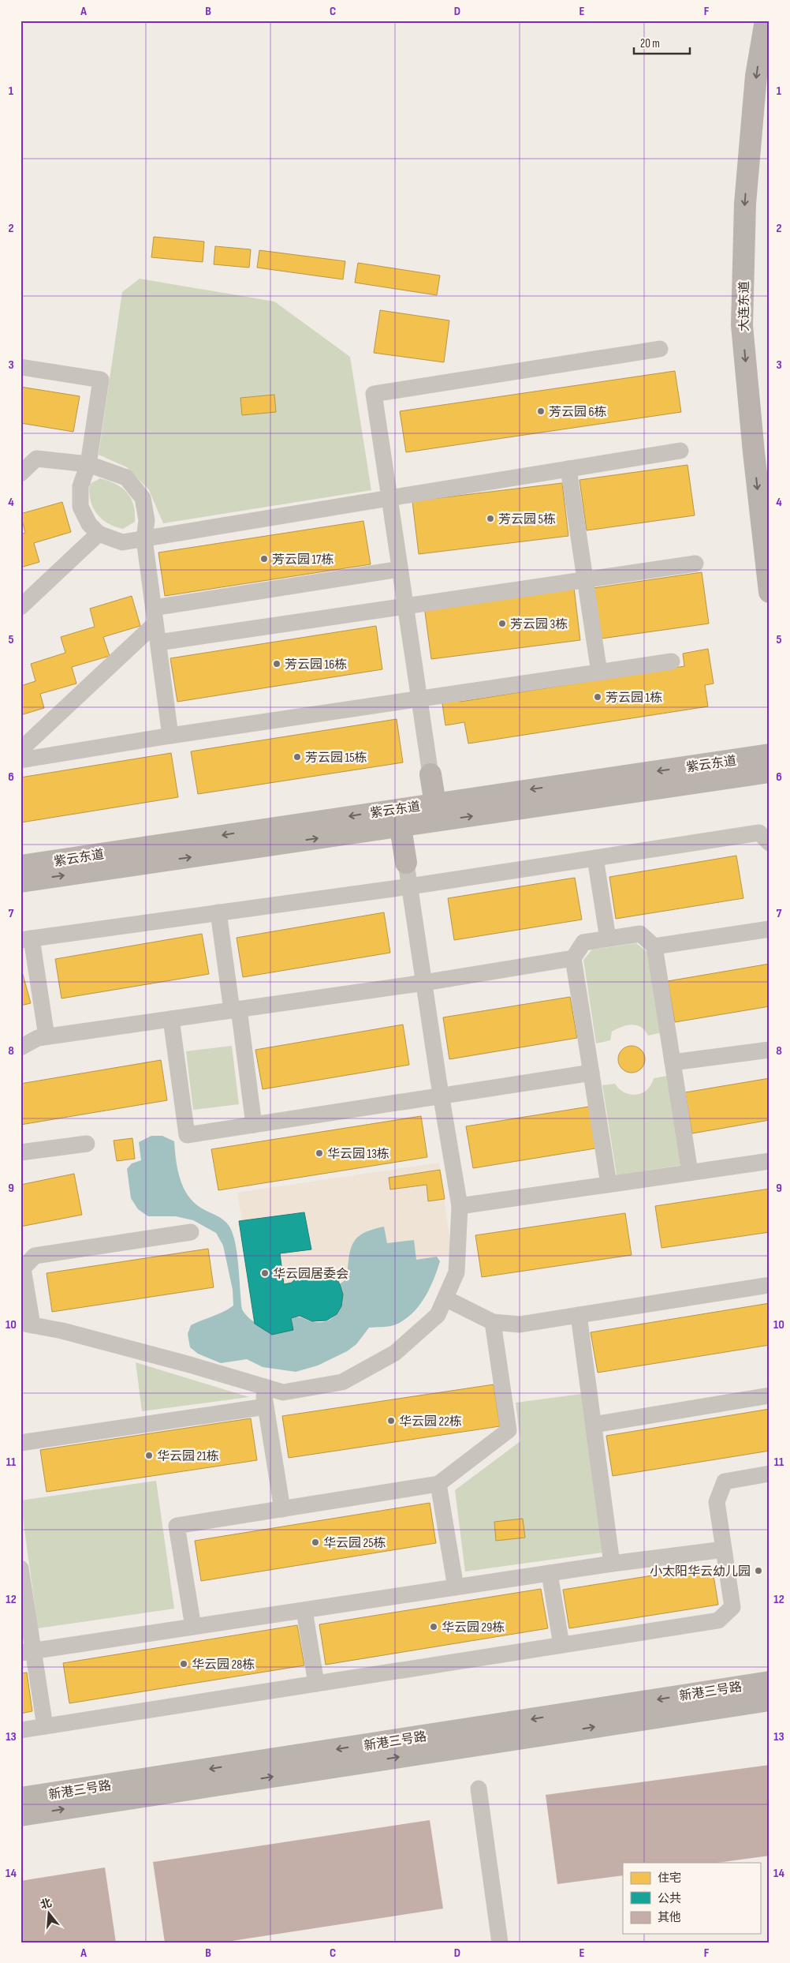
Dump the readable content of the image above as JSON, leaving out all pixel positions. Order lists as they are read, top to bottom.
{
  "streets": {
    "main road": ["大连东道", "紫云东道", "新港三号路"]
  },
  "one_way": ["大连东道"],
  "places": [
    "芳云园 6栋",
    "芳云园 5栋",
    "芳云园 17栋",
    "芳云园 3栋",
    "芳云园 16栋",
    "芳云园 1栋",
    "芳云园 15栋",
    "华云园 13栋",
    "华云园居委会",
    "华云园 22栋",
    "华云园 21栋",
    "华云园 25栋",
    "小太阳华云幼儿园",
    "华云园 29栋",
    "华云园 28栋"
  ],
  "legend": ["住宅", "公共", "其他"],
  "scale_bar": "20 m",
  "north": "top",
  "grid": {
    "columns": [
      "A",
      "B",
      "C",
      "D",
      "E",
      "F"
    ],
    "rows": [
      "1",
      "2",
      "3",
      "4",
      "5",
      "6",
      "7",
      "8",
      "9",
      "10",
      "11",
      "12",
      "13",
      "14"
    ]
  }
}
